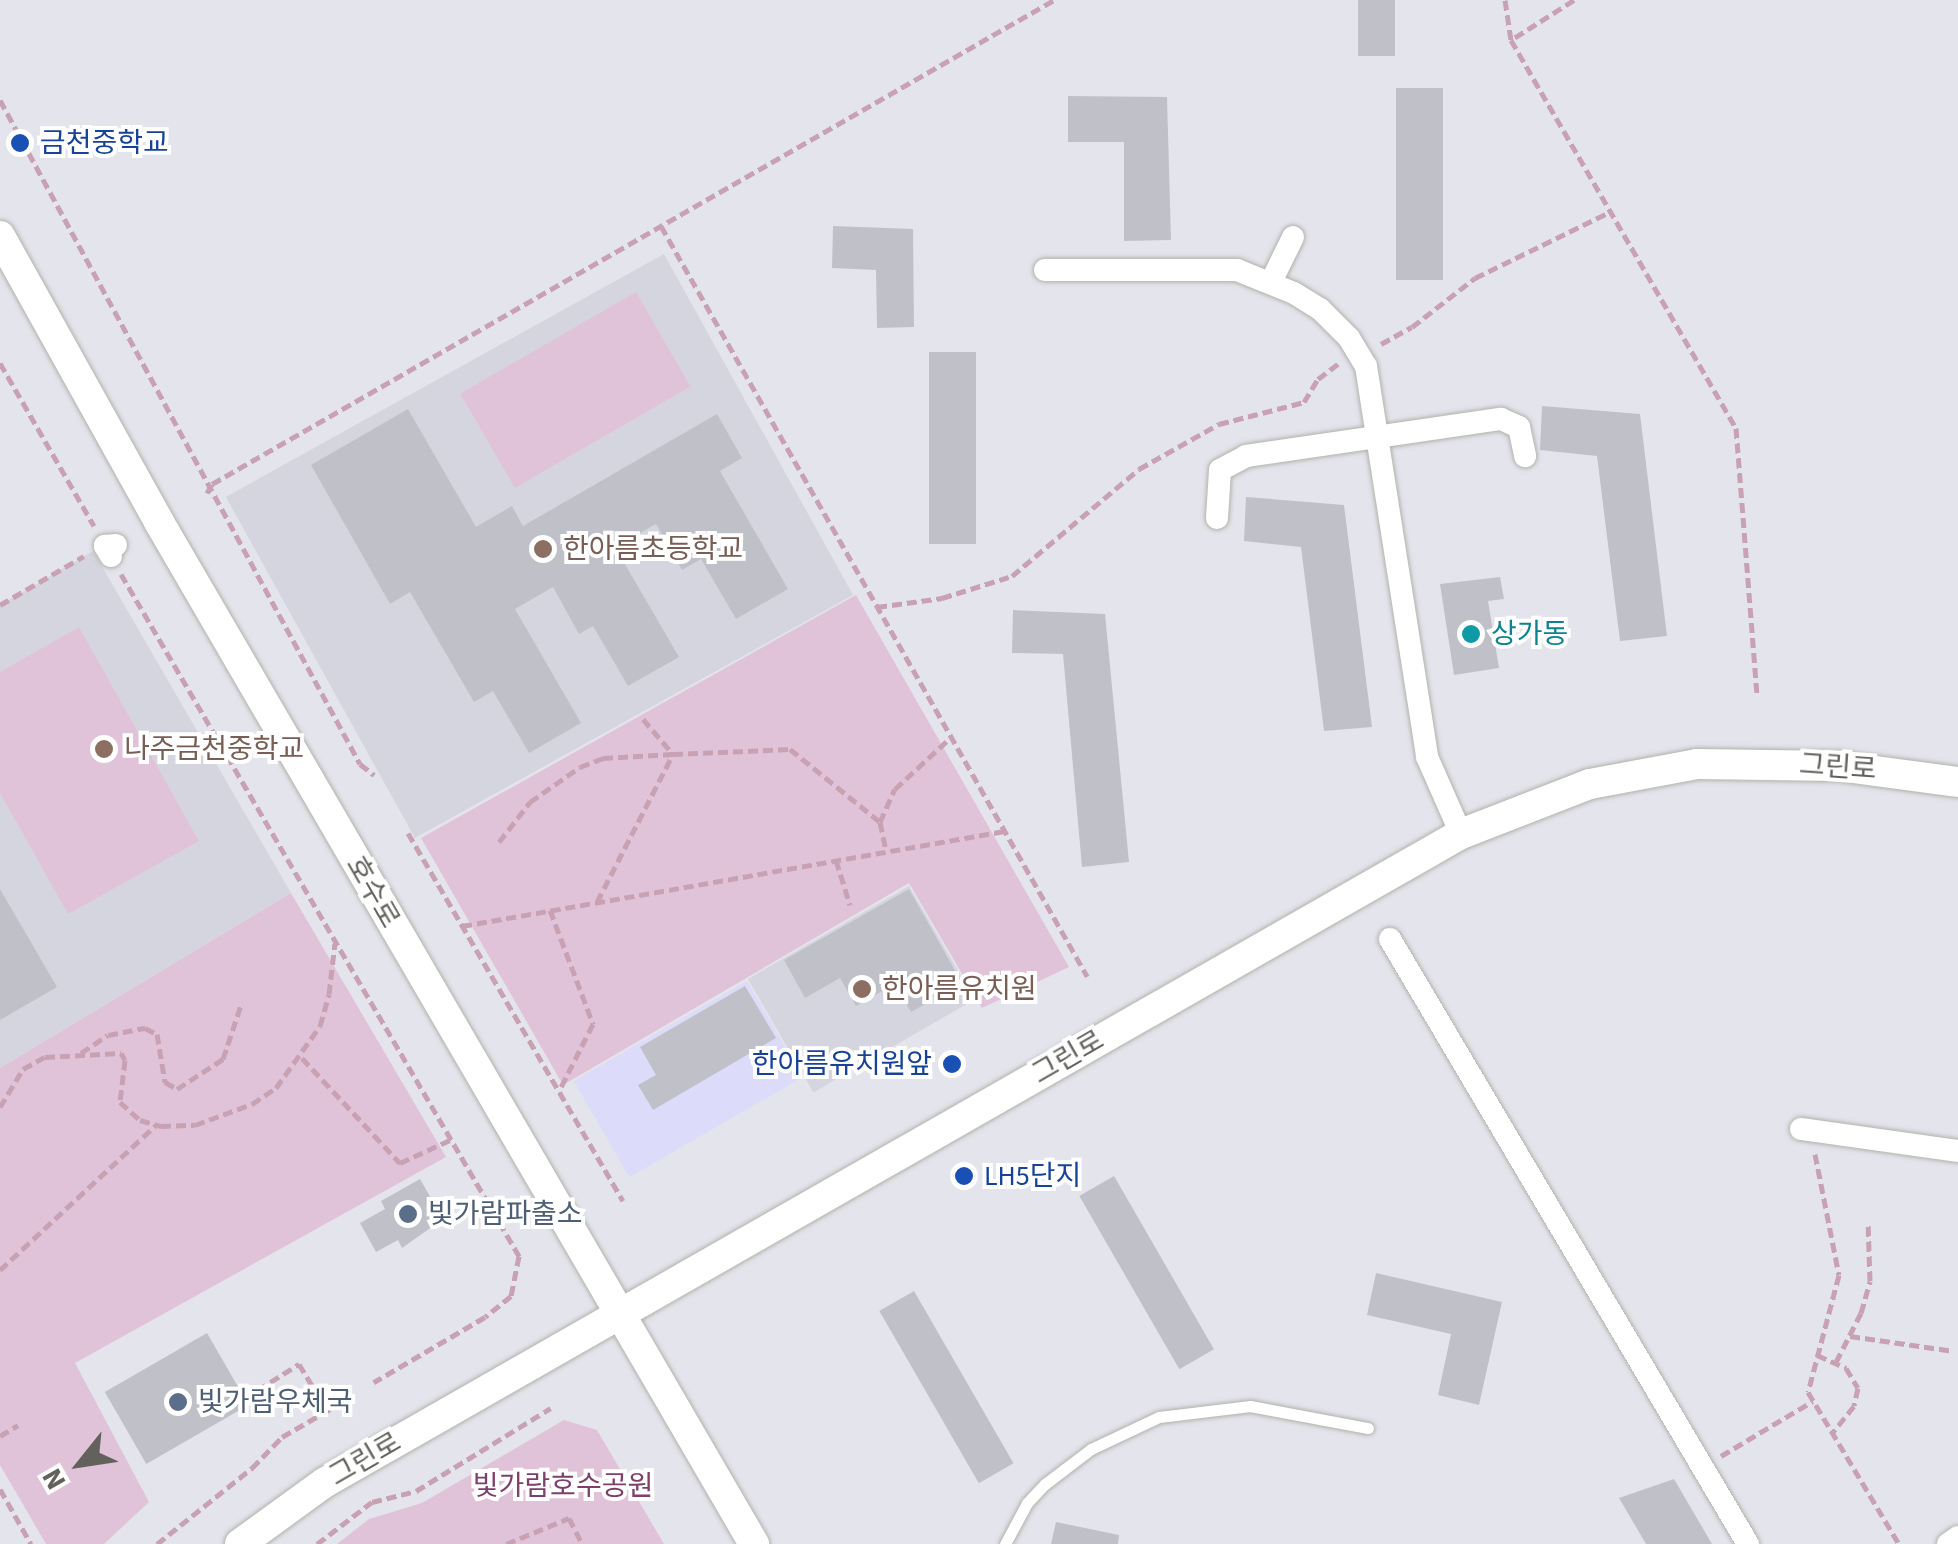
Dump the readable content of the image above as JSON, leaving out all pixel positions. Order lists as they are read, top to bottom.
{
  "streets": {
    "street": ["그린로", "호수로"]
  },
  "crossings": [
    ["그린로", "호수로"]
  ],
  "parks": ["빛가람호수공원"],
  "places": [
    "금천중학교",
    "한아름초등학교",
    "상가동",
    "나주금천중학교",
    "한아름유치원",
    "한아름유치원앞",
    "LH5단지",
    "빛가람파출소",
    "빛가람우체국"
  ],
  "north": "bottom left"
}
